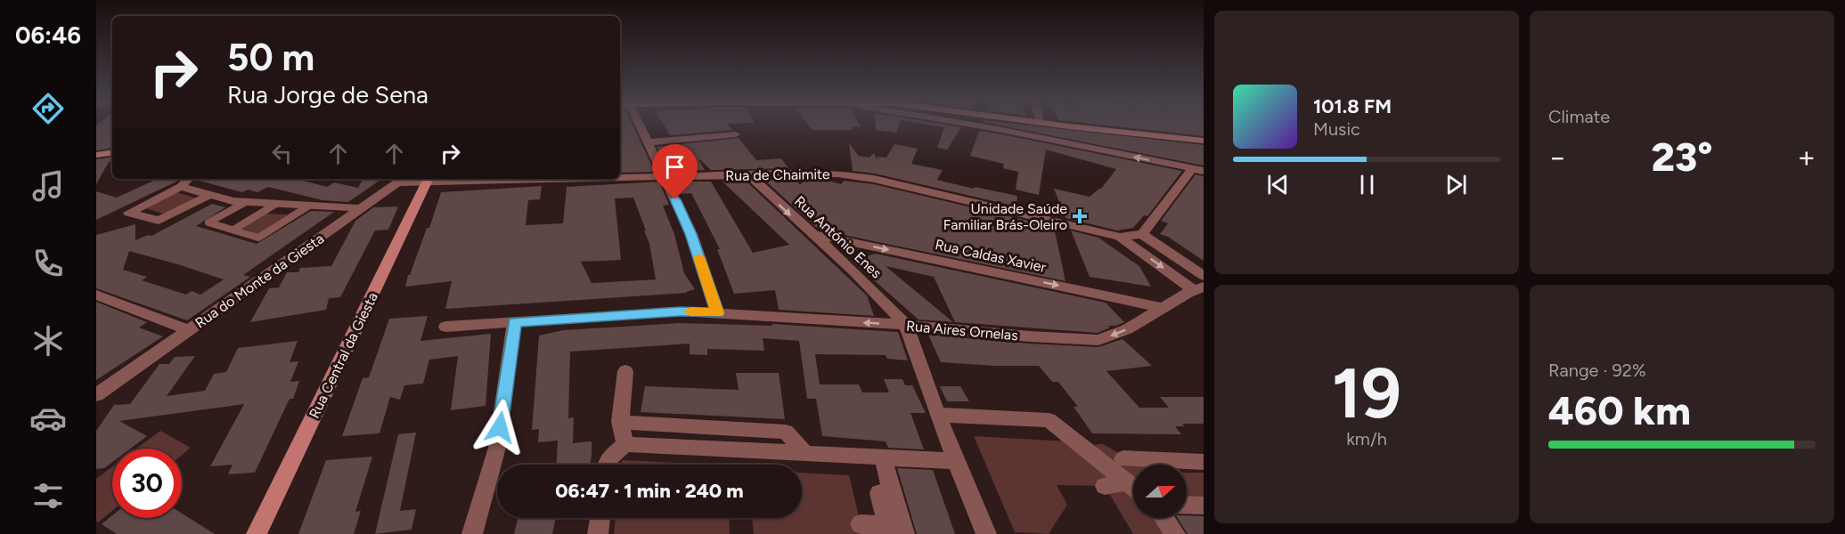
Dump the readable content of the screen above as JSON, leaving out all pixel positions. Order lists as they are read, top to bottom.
{
  "streets": {
    "main road": ["Rua Central da Giesta"],
    "street": [
      "Rua de Chaimite",
      "Rua António Enes",
      "Rua Caldas Xavier",
      "Rua do Monte da Giesta",
      "Rua Aires Ornelas"
    ]
  },
  "crossings": [
    ["Rua de Chaimite", "Rua António Enes"],
    ["Rua de Chaimite", "Rua Aires Ornelas"],
    ["Rua António Enes", "Rua Caldas Xavier"],
    ["Rua António Enes", "Rua Aires Ornelas"],
    ["Rua Caldas Xavier", "Rua Aires Ornelas"]
  ],
  "one_way": ["Rua Caldas Xavier", "Rua Aires Ornelas"],
  "places": {
    "health": ["Unidade Saúde Familiar Brás-Oleiro"]
  },
  "north": "right",
  "page": {
    "tabs": "06:46",
    "tile": [
      "Climate",
      ["19", "km/h"],
      ["Range · 92%", "460 km"]
    ],
    "turn": ["50 m", "Rua Jorge de Sena"],
    "song": ["101.8 FM", "Music"],
    "heat": ["−", "23°", "+"],
    "limit": "30",
    "trip": "06:47 · 1 min · 240 m"
  }
}
